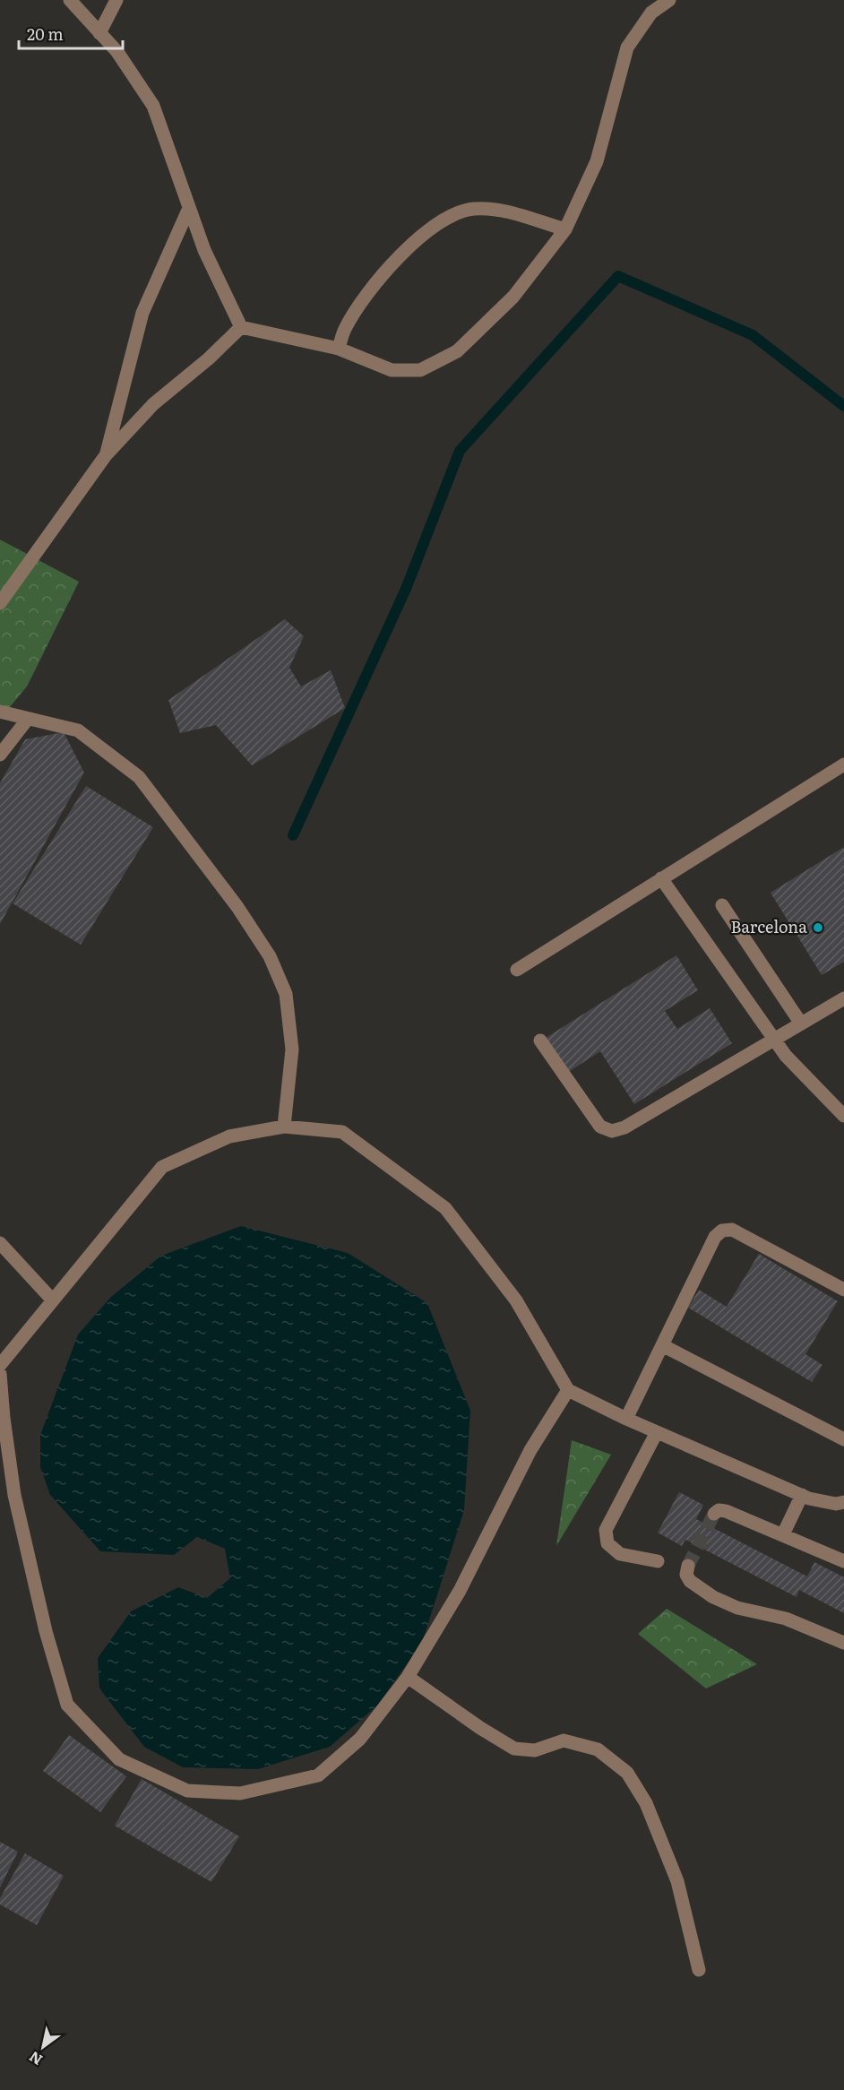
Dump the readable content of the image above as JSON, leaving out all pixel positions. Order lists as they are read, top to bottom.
{
  "places": ["Barcelona"],
  "scale_bar": "20 m",
  "north": "bottom left"
}
